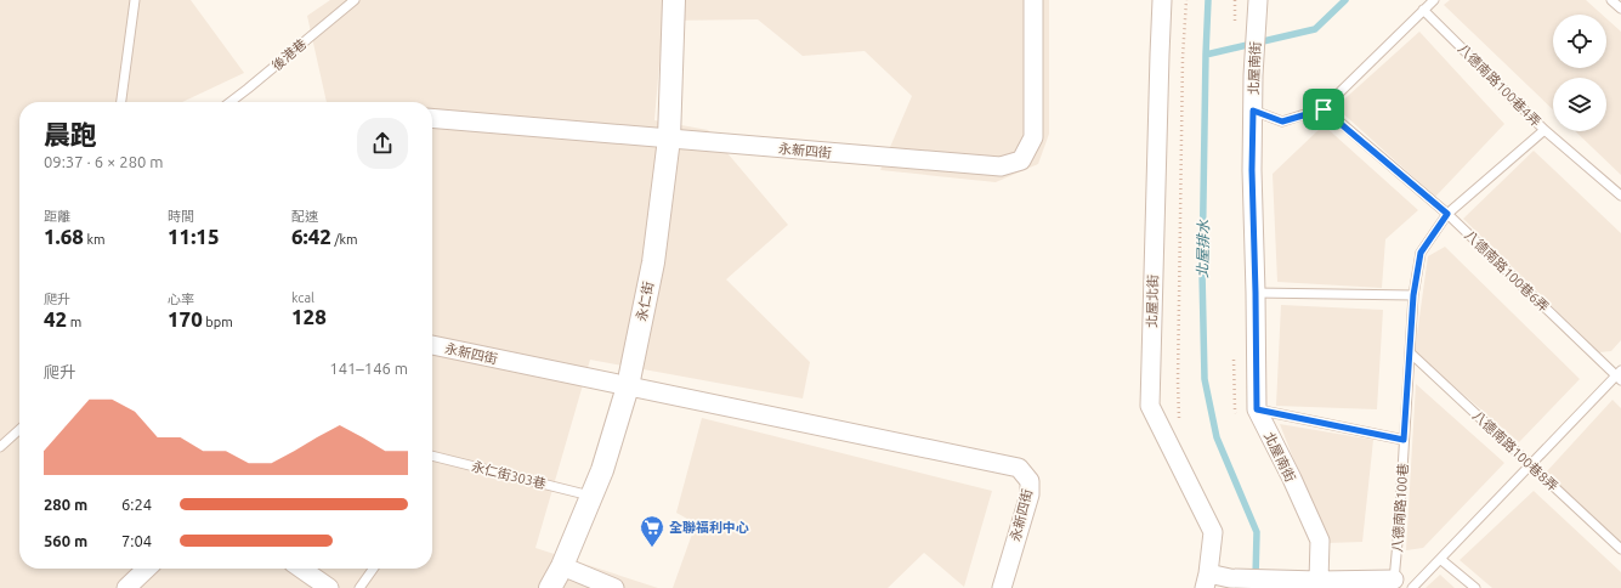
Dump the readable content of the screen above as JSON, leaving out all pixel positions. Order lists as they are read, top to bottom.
{
  "streets": {
    "street": [
      "北屋南街",
      "永新四街",
      "永仁街",
      "北屋北街"
    ],
    "lane": [
      "後港巷",
      "八德南路100巷4弄",
      "八德南路100巷6弄",
      "八德南路100巷8弄",
      "永仁街303巷",
      "八德南路100巷"
    ]
  },
  "crossings": [
    ["八德南路100巷4弄", "八德南路100巷"],
    ["永新四街", "永仁街"],
    ["八德南路100巷6弄", "八德南路100巷"],
    ["永仁街", "永仁街303巷"],
    ["八德南路100巷8弄", "八德南路100巷"]
  ],
  "water": ["北屋排水"],
  "places": {
    "supermarket": ["全聯福利中心"]
  },
  "page": {
    "heading": ["晨跑", "09:37 · 6 × 280 m"],
    "stats": [
      ["距離", "1.68 km"],
      ["時間", "11:15"],
      ["配速", "6:42 /km"],
      ["爬升", "42 m"],
      ["心率", "170 bpm"],
      ["kcal", "128"]
    ],
    "chart": ["爬升", "141–146 m"],
    "list": [
      {
        "name": "280 m",
        "note": "6:24"
      },
      {
        "name": "560 m",
        "note": "7:04"
      }
    ]
  }
}
